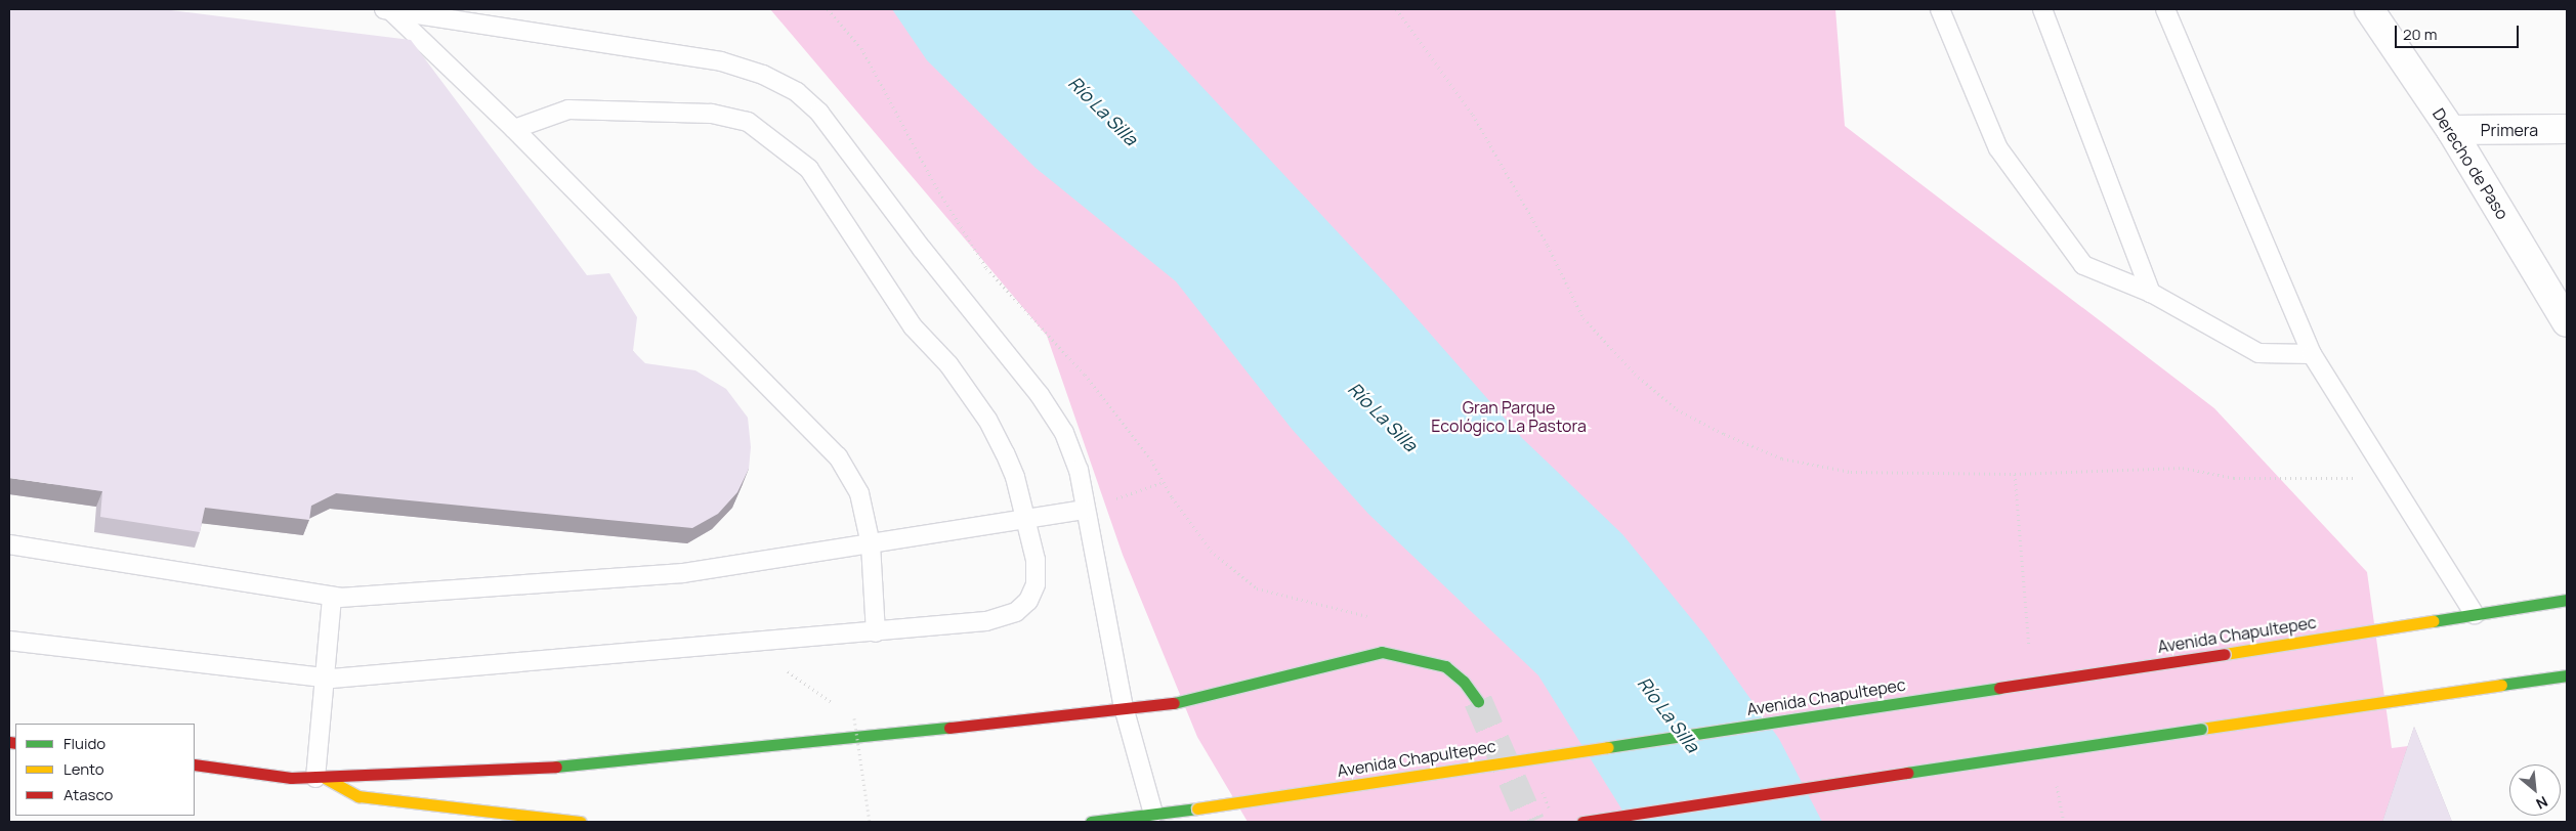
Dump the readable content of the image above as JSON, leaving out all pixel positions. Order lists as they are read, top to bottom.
{
  "streets": {
    "main road": ["Avenida Chapultepec"],
    "street": ["Primera", "Derecho de Paso"]
  },
  "crossings": [
    ["Primera", "Derecho de Paso"]
  ],
  "water": ["Río La Silla"],
  "parks": ["Gran Parque Ecológico La Pastora"],
  "legend": ["Fluido", "Lento", "Atasco"],
  "scale_bar": "20 m",
  "north": "bottom right"
}
